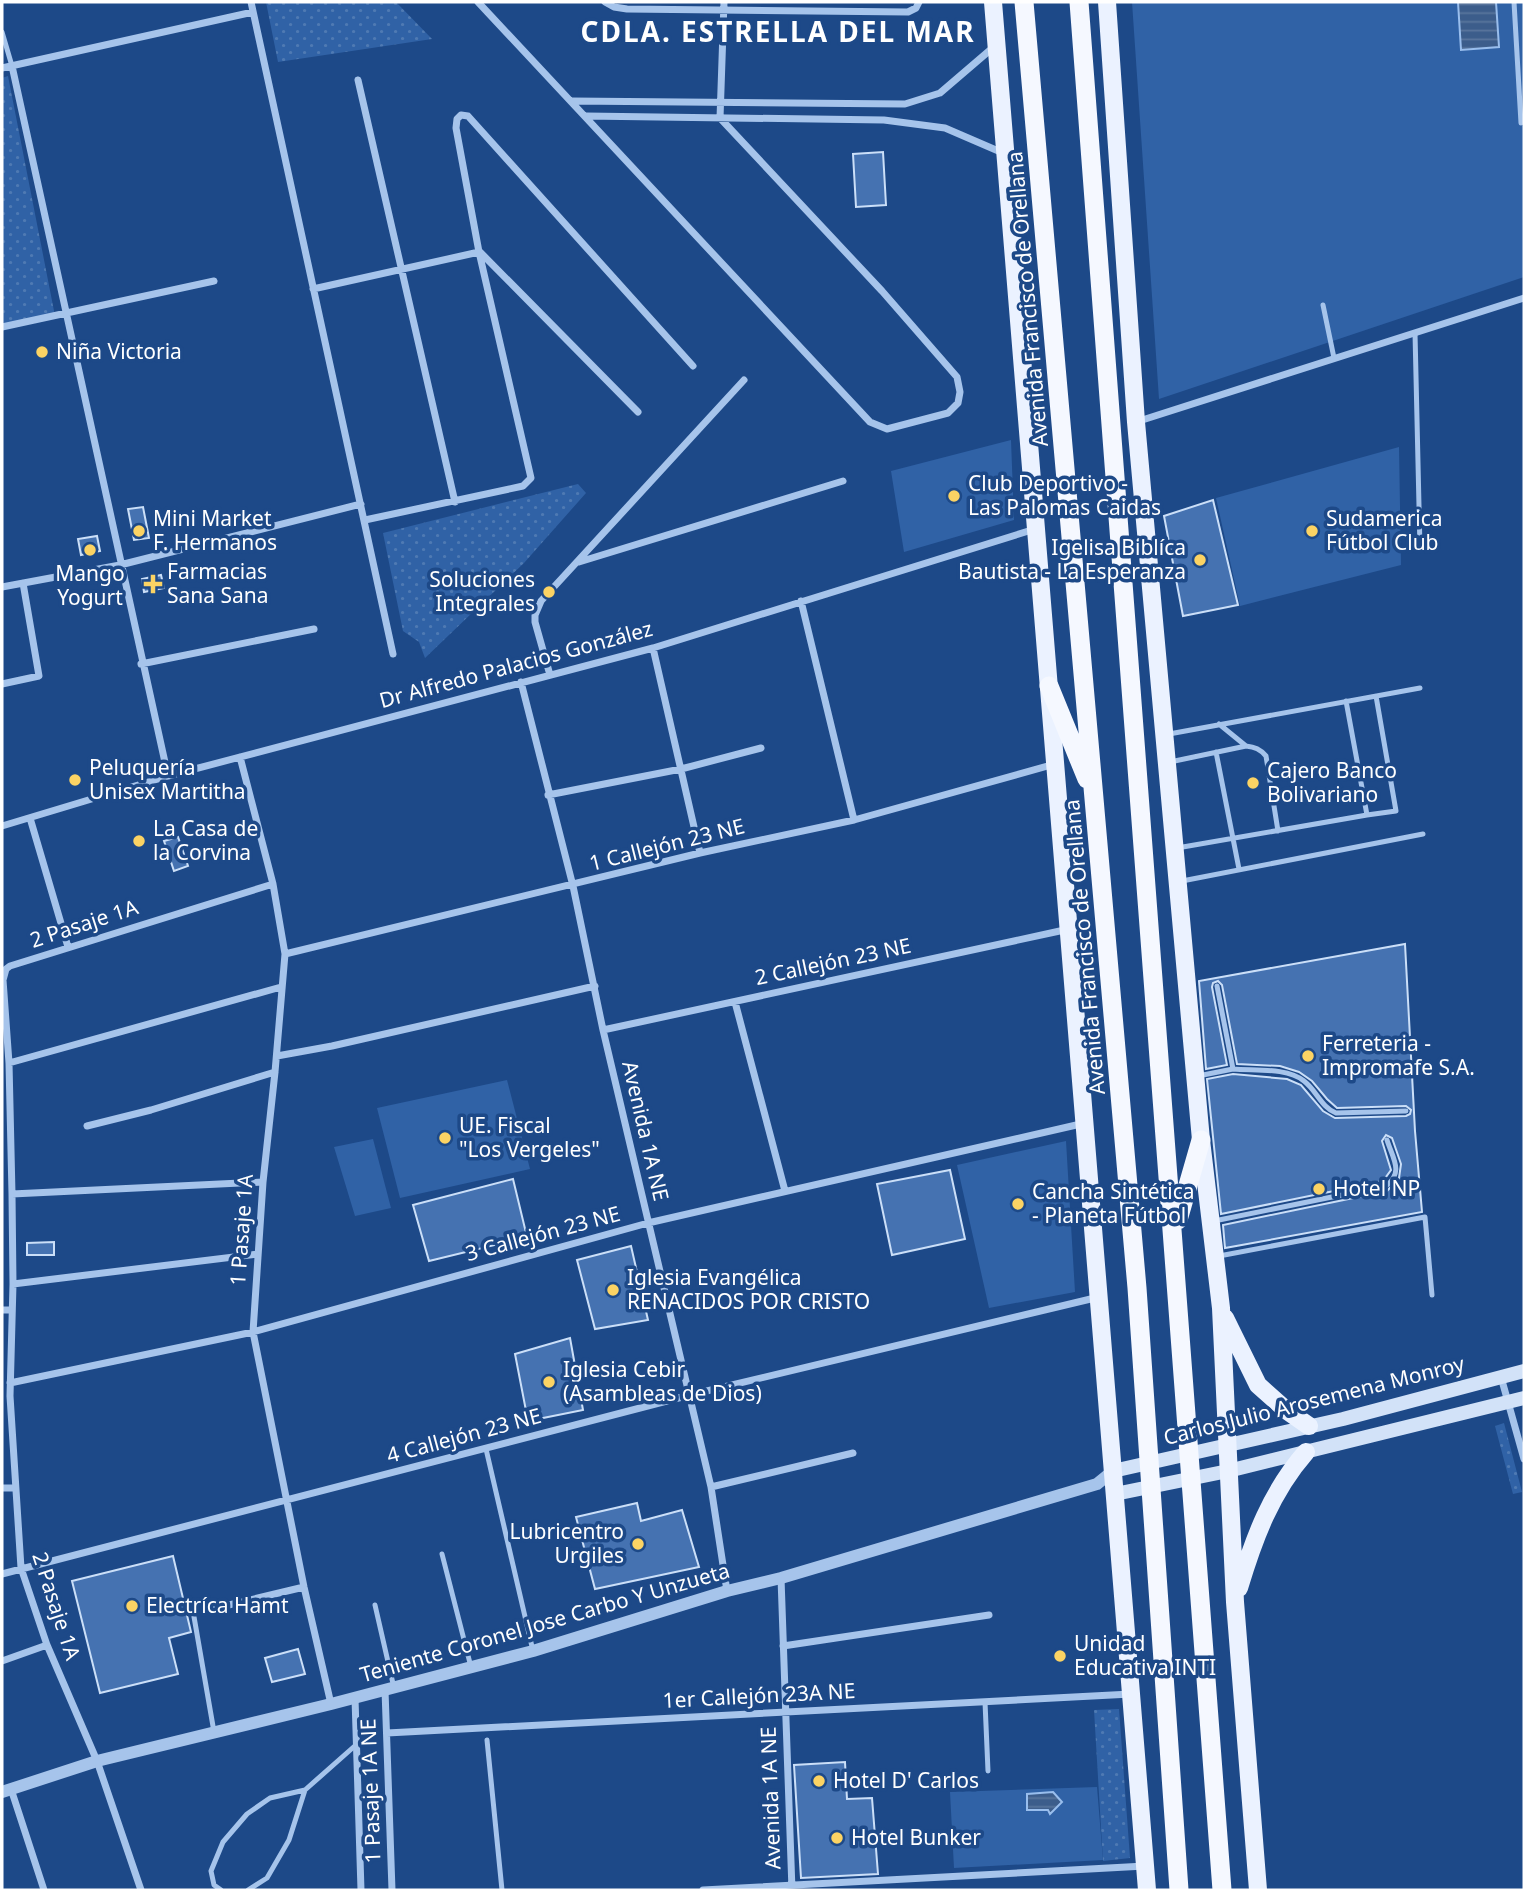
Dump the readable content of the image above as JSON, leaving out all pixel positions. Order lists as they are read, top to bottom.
{
  "streets": {
    "highway": ["Avenida Francisco de Orellana"],
    "main road": ["Carlos Julio Arosemena Monroy"],
    "street": [
      "Dr Alfredo Palacios González",
      "1 Callejón 23 NE",
      "2 Pasaje 1A",
      "2 Callejón 23 NE",
      "Avenida 1A NE",
      "1 Pasaje 1A",
      "3 Callejón 23 NE",
      "4 Callejón 23 NE",
      "Teniente Coronel Jose Carbo Y Unzueta",
      "1er Callejón 23A NE",
      "1 Pasaje 1A NE"
    ]
  },
  "crossings": [
    ["Avenida Francisco de Orellana", "Dr Alfredo Palacios González"],
    ["Avenida Francisco de Orellana", "1 Callejón 23 NE"],
    ["Avenida Francisco de Orellana", "2 Callejón 23 NE"],
    ["Avenida Francisco de Orellana", "3 Callejón 23 NE"],
    ["Avenida Francisco de Orellana", "Carlos Julio Arosemena Monroy"],
    ["Avenida Francisco de Orellana", "4 Callejón 23 NE"],
    ["Avenida Francisco de Orellana", "Teniente Coronel Jose Carbo Y Unzueta"],
    ["Avenida Francisco de Orellana", "1er Callejón 23A NE"],
    ["Dr Alfredo Palacios González", "Avenida 1A NE"],
    ["Dr Alfredo Palacios González", "1 Pasaje 1A"],
    ["1 Callejón 23 NE", "Avenida 1A NE"],
    ["1 Callejón 23 NE", "1 Pasaje 1A"],
    ["2 Pasaje 1A", "1 Pasaje 1A"],
    ["2 Pasaje 1A", "3 Callejón 23 NE"],
    ["2 Pasaje 1A", "4 Callejón 23 NE"],
    ["2 Pasaje 1A", "Teniente Coronel Jose Carbo Y Unzueta"],
    ["2 Callejón 23 NE", "Avenida 1A NE"],
    ["Avenida 1A NE", "3 Callejón 23 NE"],
    ["Avenida 1A NE", "4 Callejón 23 NE"],
    ["Avenida 1A NE", "Teniente Coronel Jose Carbo Y Unzueta"],
    ["Avenida 1A NE", "1er Callejón 23A NE"],
    ["1 Pasaje 1A", "3 Callejón 23 NE"],
    ["1 Pasaje 1A", "4 Callejón 23 NE"],
    ["1 Pasaje 1A", "Teniente Coronel Jose Carbo Y Unzueta"],
    ["Carlos Julio Arosemena Monroy", "Teniente Coronel Jose Carbo Y Unzueta"],
    ["Teniente Coronel Jose Carbo Y Unzueta", "1 Pasaje 1A NE"],
    ["1er Callejón 23A NE", "1 Pasaje 1A NE"]
  ],
  "districts": ["CDLA. ESTRELLA DEL MAR"],
  "places": {
    "other": [
      "Niña Victoria",
      "Club Deportivo - Las Palomas Caidas",
      "Mini Market F. Hermanos",
      "Sudamerica Fútbol Club",
      "Mango Yogurt",
      "Igelisa Biblíca Bautista - La Esperanza",
      "Soluciones Integrales",
      "Peluquería Unisex Martitha",
      "Cajero Banco Bolivariano",
      "La Casa de la Corvina",
      "Ferreteria - Impromafe S.A.",
      "UE. Fiscal \"Los Vergeles\"",
      "Hotel NP",
      "Cancha Sintética - Planeta Fútbol",
      "Iglesia Evangélica RENACIDOS POR CRISTO",
      "Iglesia Cebir (Asambleas de Dios)",
      "Lubricentro Urgiles",
      "Electríca Hamt",
      "Unidad Educativa INTI",
      "Hotel D' Carlos",
      "Hotel Bunker"
    ],
    "health": ["Farmacias Sana Sana"]
  }
}
